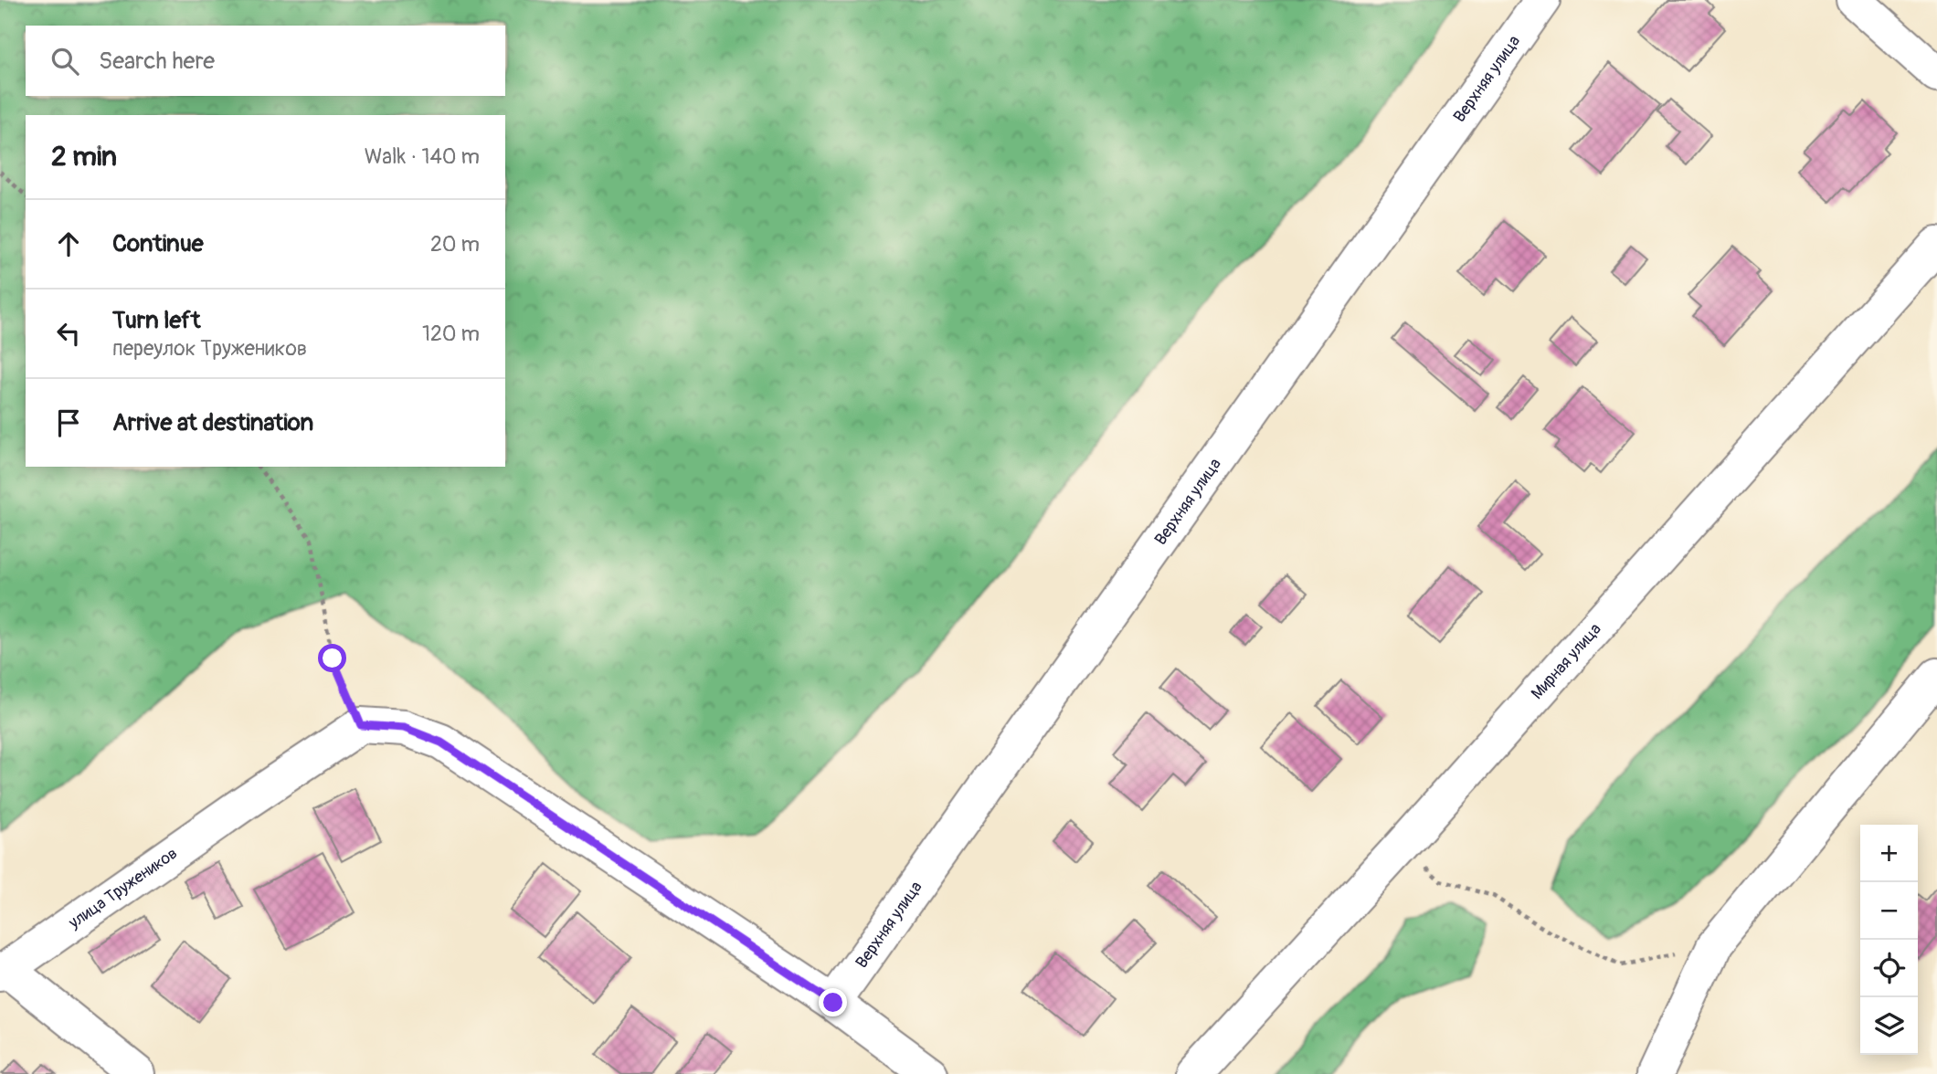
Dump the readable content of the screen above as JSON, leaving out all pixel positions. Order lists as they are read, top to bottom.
{
  "streets": {
    "street": ["Верхняя улица", "Мирная улица", "улица Тружеников"]
  },
  "page": {
    "search": "Search here",
    "heading": ["2 min", "Walk · 140 m"],
    "list": [
      ["Continue", "20 m"],
      ["Turn left", "переулок Тружеников", "120 m"],
      "Arrive at destination"
    ],
    "map_buttons": ["+", "−"]
  }
}
